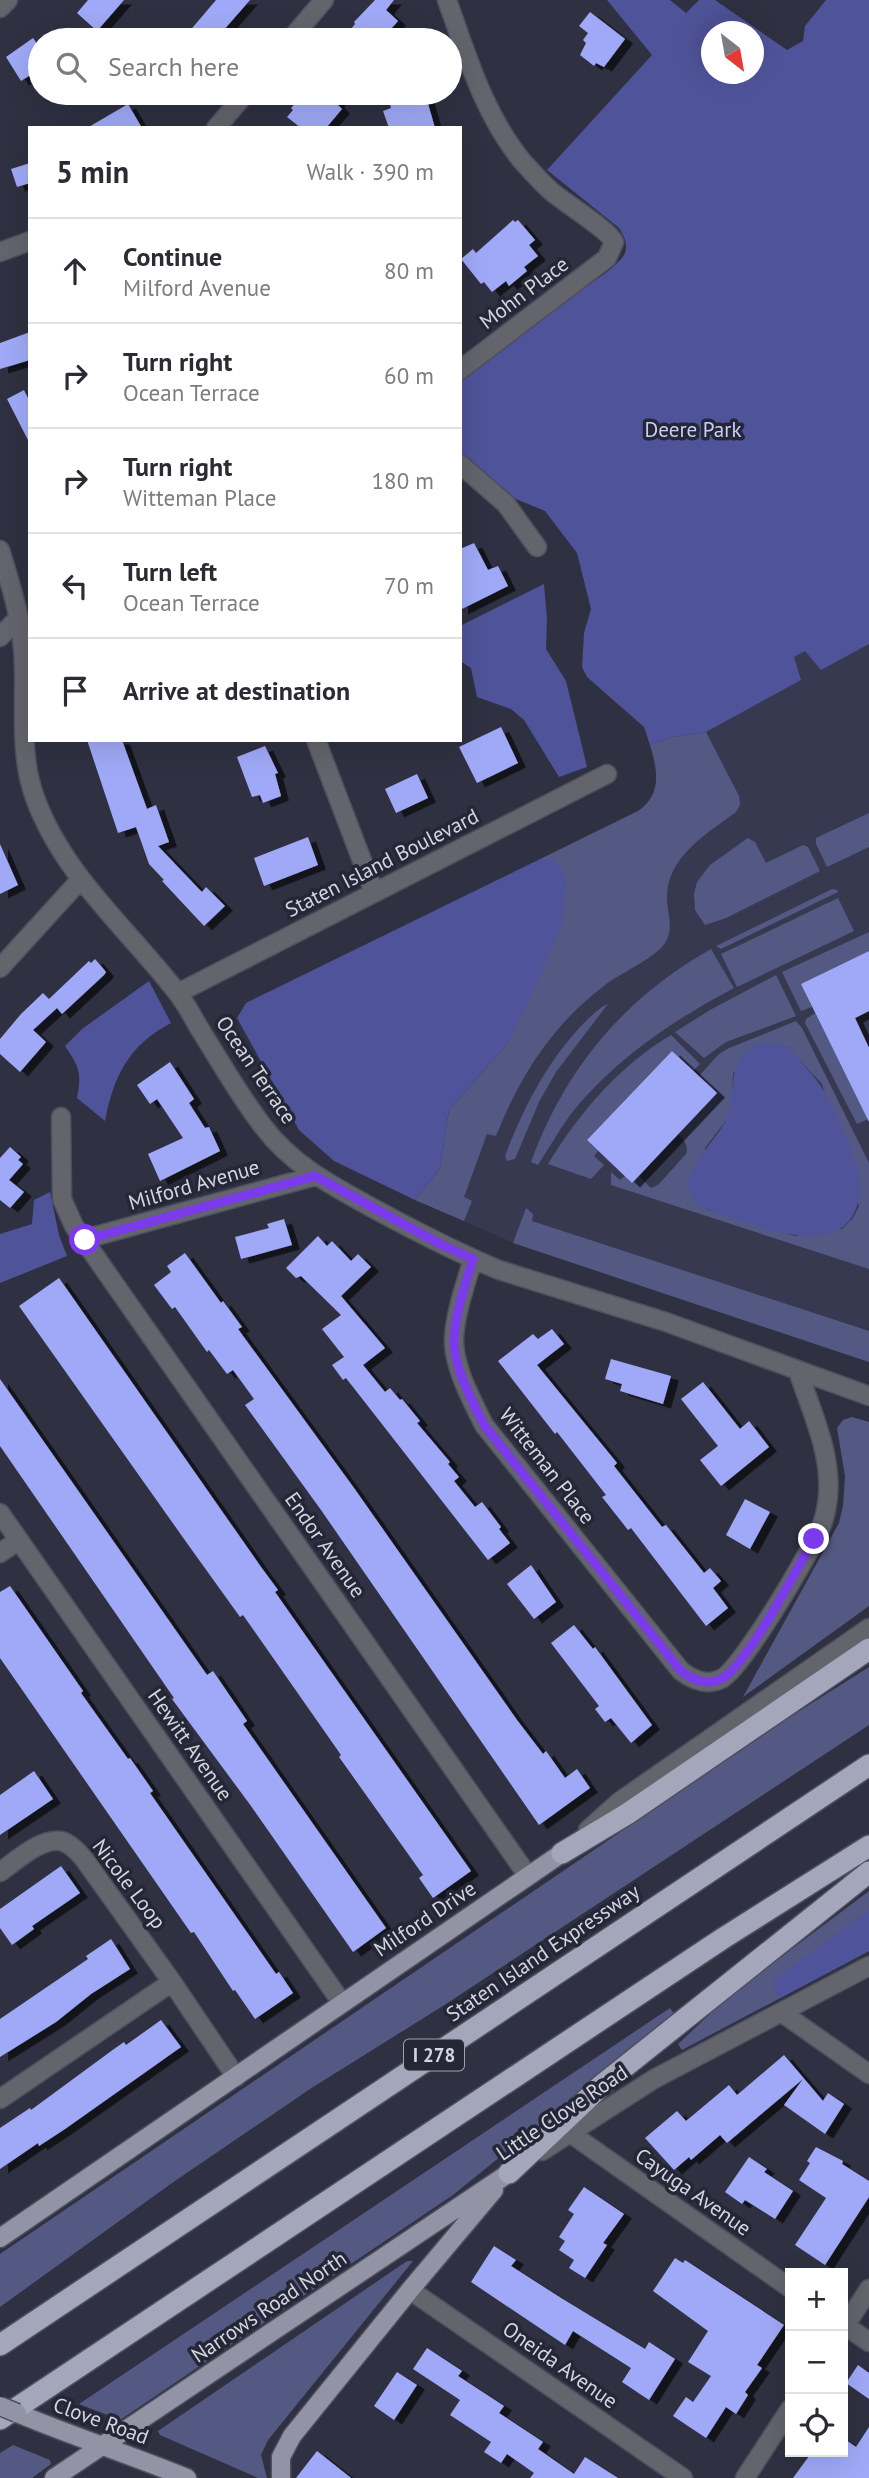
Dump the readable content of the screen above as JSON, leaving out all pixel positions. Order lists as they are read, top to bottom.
{
  "streets": {
    "highway": ["Staten Island Expressway", "I 278"],
    "main road": [
      "Milford Drive",
      "Little Clove Road",
      "Narrows Road North",
      "Clove Road"
    ],
    "street": [
      "Mohn Place",
      "Staten Island Boulevard",
      "Ocean Terrace",
      "Milford Avenue",
      "Witteman Place",
      "Endor Avenue",
      "Hewitt Avenue",
      "Nicole Loop",
      "Cayuga Avenue",
      "Oneida Avenue"
    ]
  },
  "crossings": [
    ["Staten Island Boulevard", "Ocean Terrace"],
    ["Ocean Terrace", "Milford Avenue"],
    ["Ocean Terrace", "Witteman Place"],
    ["Milford Avenue", "Endor Avenue"],
    ["Endor Avenue", "Milford Drive"],
    ["Hewitt Avenue", "Milford Drive"],
    ["Nicole Loop", "Milford Drive"],
    ["Little Clove Road", "Cayuga Avenue"],
    ["Little Clove Road", "Narrows Road North"],
    ["Little Clove Road", "Oneida Avenue"],
    ["Narrows Road North", "Clove Road"]
  ],
  "parks": ["Deere Park"],
  "north": "bottom right",
  "page": {
    "search": "Search here",
    "heading": ["5 min", "Walk · 390 m"],
    "list": [
      ["Continue", "Milford Avenue", "80 m"],
      ["Turn right", "Ocean Terrace", "60 m"],
      ["Turn right", "Witteman Place", "180 m"],
      ["Turn left", "Ocean Terrace", "70 m"],
      "Arrive at destination"
    ],
    "map_buttons": ["+", "−"]
  }
}
